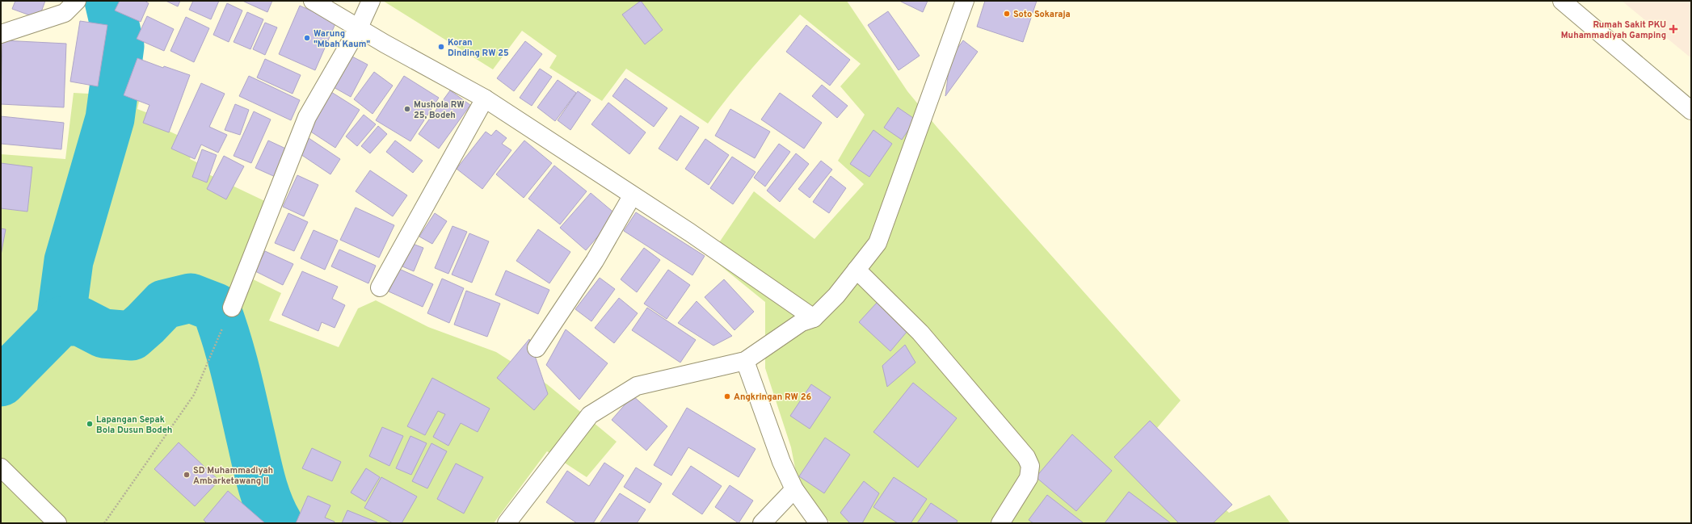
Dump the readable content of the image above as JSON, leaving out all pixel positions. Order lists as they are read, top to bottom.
{
  "places": {
    "other": [
      "Soto Sokaraja",
      "Warung \"Mbah Kaum\"",
      "Koran Dinding RW 25",
      "Mushola RW 25, Bodeh",
      "Angkringan RW 26",
      "Lapangan Sepak Bola Dusun Bodeh",
      "SD Muhammadiyah Ambarketawang II"
    ],
    "health": ["Rumah Sakit PKU Muhammadiyah Gamping"]
  }
}
